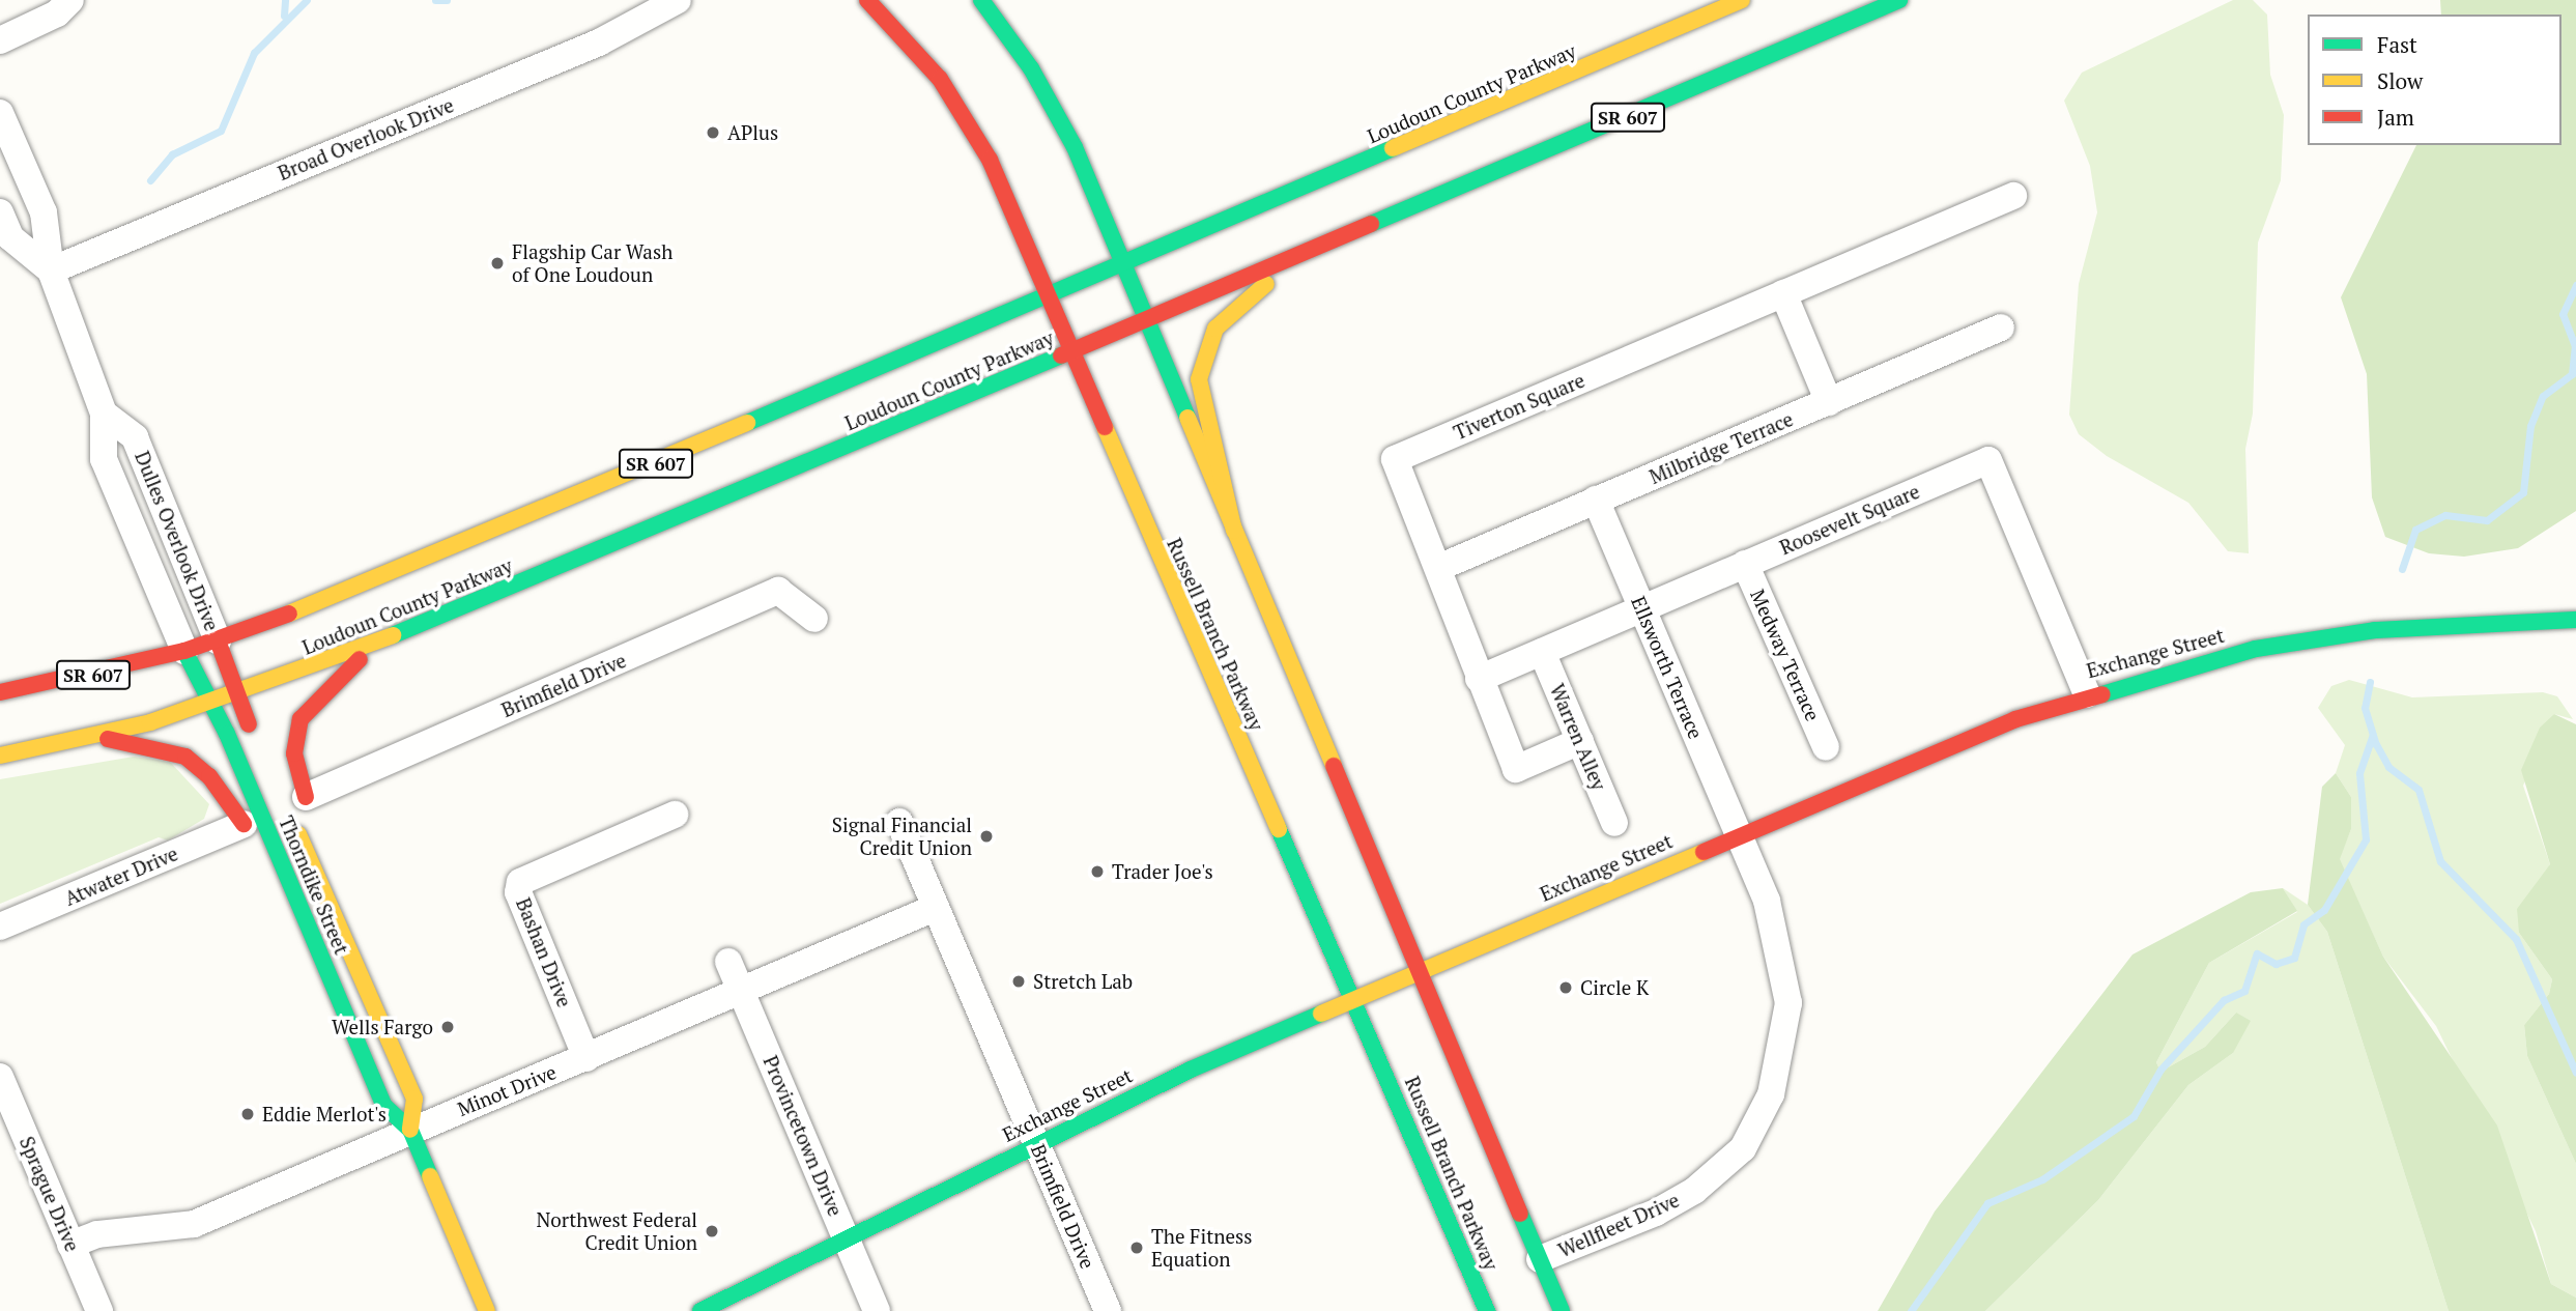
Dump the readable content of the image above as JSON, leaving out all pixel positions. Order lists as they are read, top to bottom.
{
  "streets": {
    "main road": [
      "Loudoun County Parkway",
      "SR 607",
      "Russell Branch Parkway",
      "Exchange Street",
      "Thorndike Street"
    ],
    "street": [
      "Broad Overlook Drive",
      "Tiverton Square",
      "Milbridge Terrace",
      "Roosevelt Square",
      "Dulles Overlook Drive",
      "Medway Terrace",
      "Ellsworth Terrace",
      "Brimfield Drive",
      "Warren Alley",
      "Atwater Drive",
      "Bashan Drive",
      "Minot Drive",
      "Provincetown Drive",
      "Sprague Drive",
      "Wellfleet Drive"
    ]
  },
  "crossings": [
    ["Loudoun County Parkway", "Dulles Overlook Drive"],
    ["Loudoun County Parkway", "Russell Branch Parkway"],
    ["Loudoun County Parkway", "Thorndike Street"],
    ["Broad Overlook Drive", "Dulles Overlook Drive"],
    ["Tiverton Square", "Milbridge Terrace"],
    ["Tiverton Square", "Roosevelt Square"],
    ["Tiverton Square", "Warren Alley"],
    ["Milbridge Terrace", "Ellsworth Terrace"],
    ["Roosevelt Square", "Exchange Street"],
    ["Roosevelt Square", "Medway Terrace"],
    ["Roosevelt Square", "Ellsworth Terrace"],
    ["Roosevelt Square", "Warren Alley"],
    ["Dulles Overlook Drive", "Thorndike Street"],
    ["Russell Branch Parkway", "Exchange Street"],
    ["Exchange Street", "Ellsworth Terrace"],
    ["Exchange Street", "Brimfield Drive"],
    ["Exchange Street", "Provincetown Drive"],
    ["Exchange Street", "Wellfleet Drive"],
    ["Ellsworth Terrace", "Wellfleet Drive"],
    ["Brimfield Drive", "Thorndike Street"],
    ["Brimfield Drive", "Minot Drive"],
    ["Thorndike Street", "Minot Drive"],
    ["Bashan Drive", "Minot Drive"],
    ["Minot Drive", "Provincetown Drive"],
    ["Minot Drive", "Sprague Drive"]
  ],
  "places": [
    "APlus",
    "Flagship Car Wash of One Loudoun",
    "Signal Financial Credit Union",
    "Trader Joe's",
    "Stretch Lab",
    "Circle K",
    "Wells Fargo",
    "Eddie Merlot's",
    "Northwest Federal Credit Union",
    "The Fitness Equation"
  ],
  "legend": ["Fast", "Slow", "Jam"]
}
